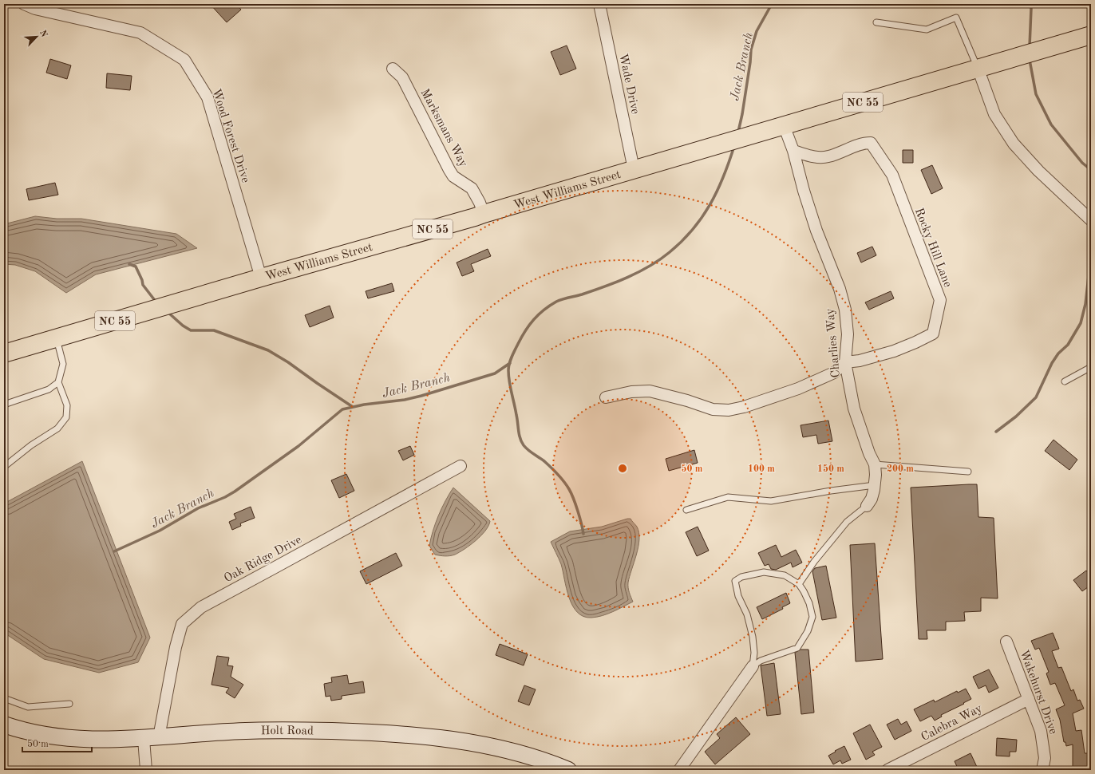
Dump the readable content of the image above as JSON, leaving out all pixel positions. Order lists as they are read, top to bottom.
{
  "streets": {
    "main road": ["NC 55", "West Williams Street"],
    "street": [
      "Wade Drive",
      "Marksmans Way",
      "Wood Forest Drive",
      "Rocky Hill Lane",
      "Charlies Way",
      "Oak Ridge Drive",
      "Wakehurst Drive",
      "Calebra Way",
      "Holt Road"
    ]
  },
  "crossings": [
    ["Wade Drive", "NC 55"],
    ["Wade Drive", "West Williams Street"],
    ["NC 55", "West Williams Street"],
    ["NC 55", "Charlies Way"],
    ["Marksmans Way", "West Williams Street"],
    ["Wood Forest Drive", "West Williams Street"],
    ["Rocky Hill Lane", "Charlies Way"],
    ["Oak Ridge Drive", "Holt Road"],
    ["Wakehurst Drive", "Calebra Way"]
  ],
  "water": ["Jack Branch"],
  "scale_bar": "50 m",
  "north": "top right",
  "rings": [
    "50 m",
    "100 m",
    "150 m",
    "200 m"
  ]
}
